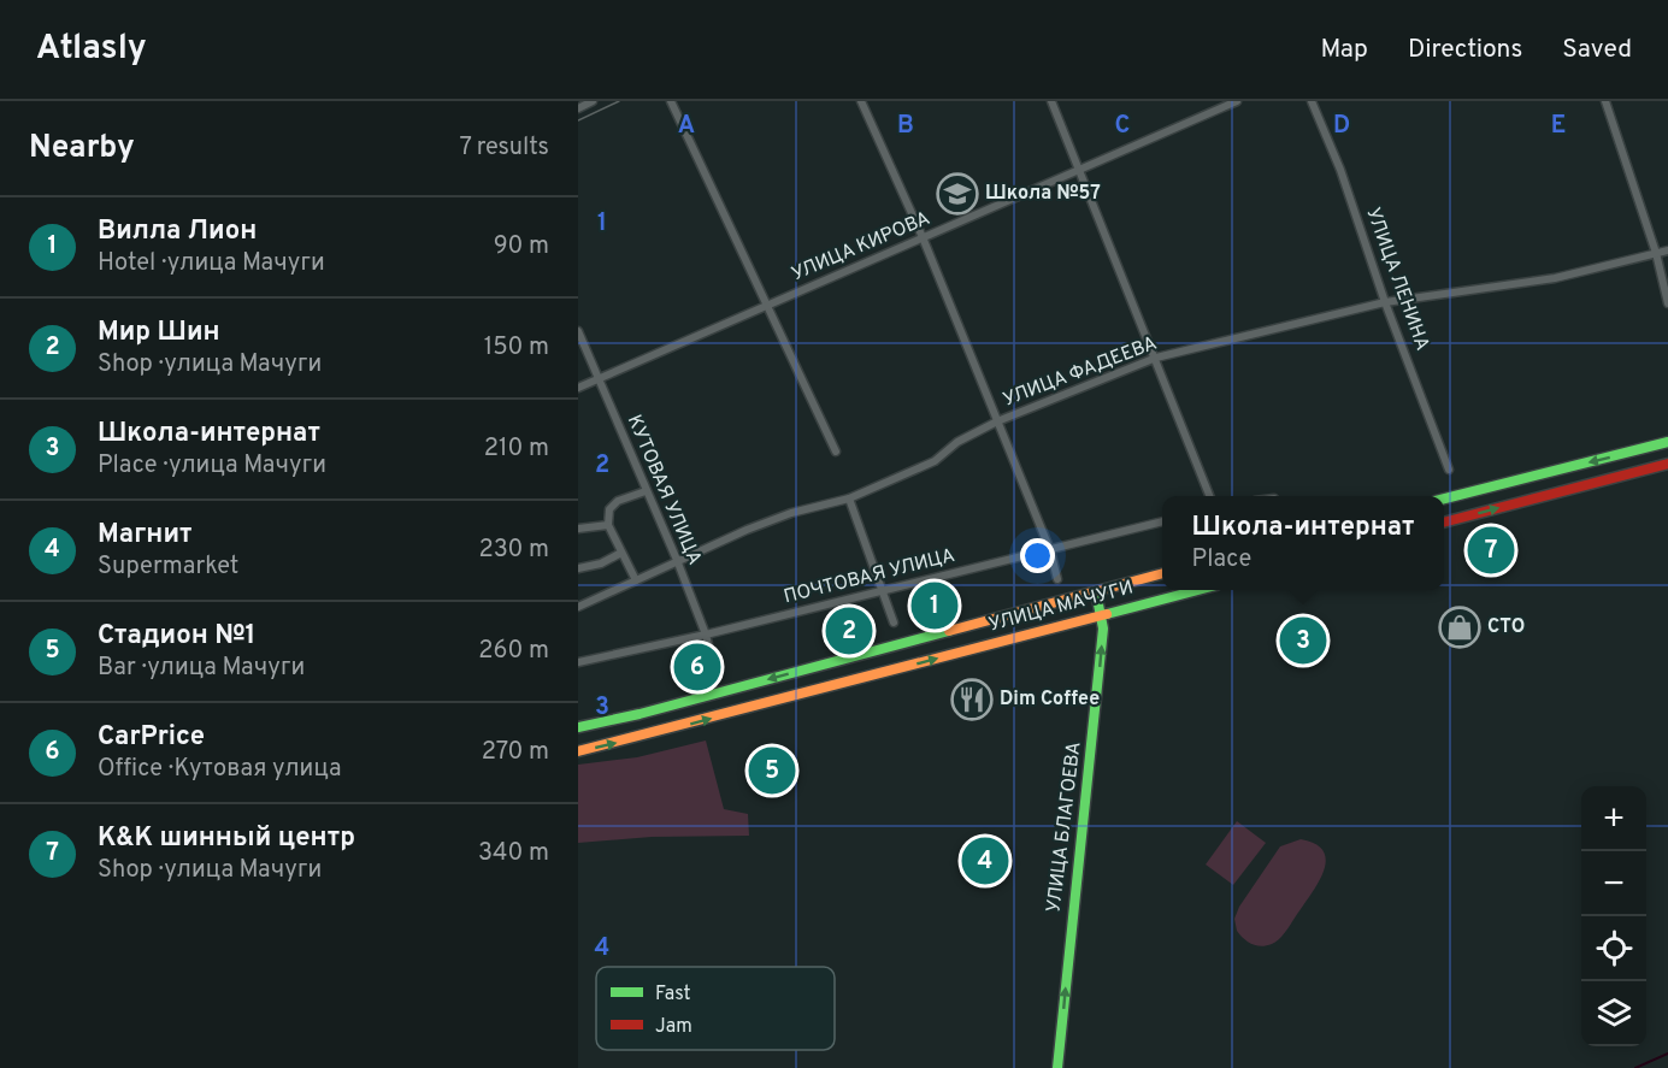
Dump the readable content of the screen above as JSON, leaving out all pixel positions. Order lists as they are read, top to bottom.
{
  "streets": {
    "main road": ["УЛИЦА МАЧУГИ", "УЛИЦА БЛАГОЕВА"],
    "street": [
      "УЛИЦА КИРОВА",
      "УЛИЦА ЛЕНИНА",
      "УЛИЦА ФАДЕЕВА",
      "КУТОВАЯ УЛИЦА",
      "ПОЧТОВАЯ УЛИЦА"
    ]
  },
  "crossings": [
    ["УЛИЦА КИРОВА", "КУТОВАЯ УЛИЦА"],
    ["УЛИЦА ЛЕНИНА", "УЛИЦА ФАДЕЕВА"],
    ["УЛИЦА ФАДЕЕВА", "КУТОВАЯ УЛИЦА"],
    ["КУТОВАЯ УЛИЦА", "ПОЧТОВАЯ УЛИЦА"],
    ["УЛИЦА МАЧУГИ", "УЛИЦА БЛАГОЕВА"]
  ],
  "one_way": ["УЛИЦА БЛАГОЕВА"],
  "places": {
    "school or university": ["Школа №57"],
    "shop": ["СТО"],
    "restaurant": ["Dim Coffee"]
  },
  "legend": ["Fast", "Jam"],
  "page": {
    "header": "Atlasly",
    "nav": ["Map", "Directions", "Saved"],
    "heading": ["Nearby", "7 results"],
    "list": [
      {
        "mark": "1",
        "name": "Вилла Лион",
        "note": "Hotel · улица Мачуги",
        "value": "90 m"
      },
      {
        "mark": "2",
        "name": "Мир Шин",
        "note": "Shop · улица Мачуги",
        "value": "150 m"
      },
      {
        "mark": "3",
        "name": "Школа-интернат",
        "note": "Place · улица Мачуги",
        "value": "210 m"
      },
      {
        "mark": "4",
        "name": "Магнит",
        "note": "Supermarket",
        "value": "230 m"
      },
      {
        "mark": "5",
        "name": "Стадион №1",
        "note": "Bar · улица Мачуги",
        "value": "260 m"
      },
      {
        "mark": "6",
        "name": "CarPrice",
        "note": "Office · Кутовая улица",
        "value": "270 m"
      },
      {
        "mark": "7",
        "name": "K&K шинный центр",
        "note": "Shop · улица Мачуги",
        "value": "340 m"
      }
    ],
    "popup": ["Школа-интернат", "Place"],
    "pins": [
      "7",
      "1",
      "2",
      "3",
      "6",
      "5",
      "4"
    ],
    "map_buttons": ["+", "−"]
  },
  "grid": {
    "columns": [
      "A",
      "B",
      "C",
      "D",
      "E"
    ],
    "rows": [
      "1",
      "2",
      "3",
      "4"
    ]
  }
}
